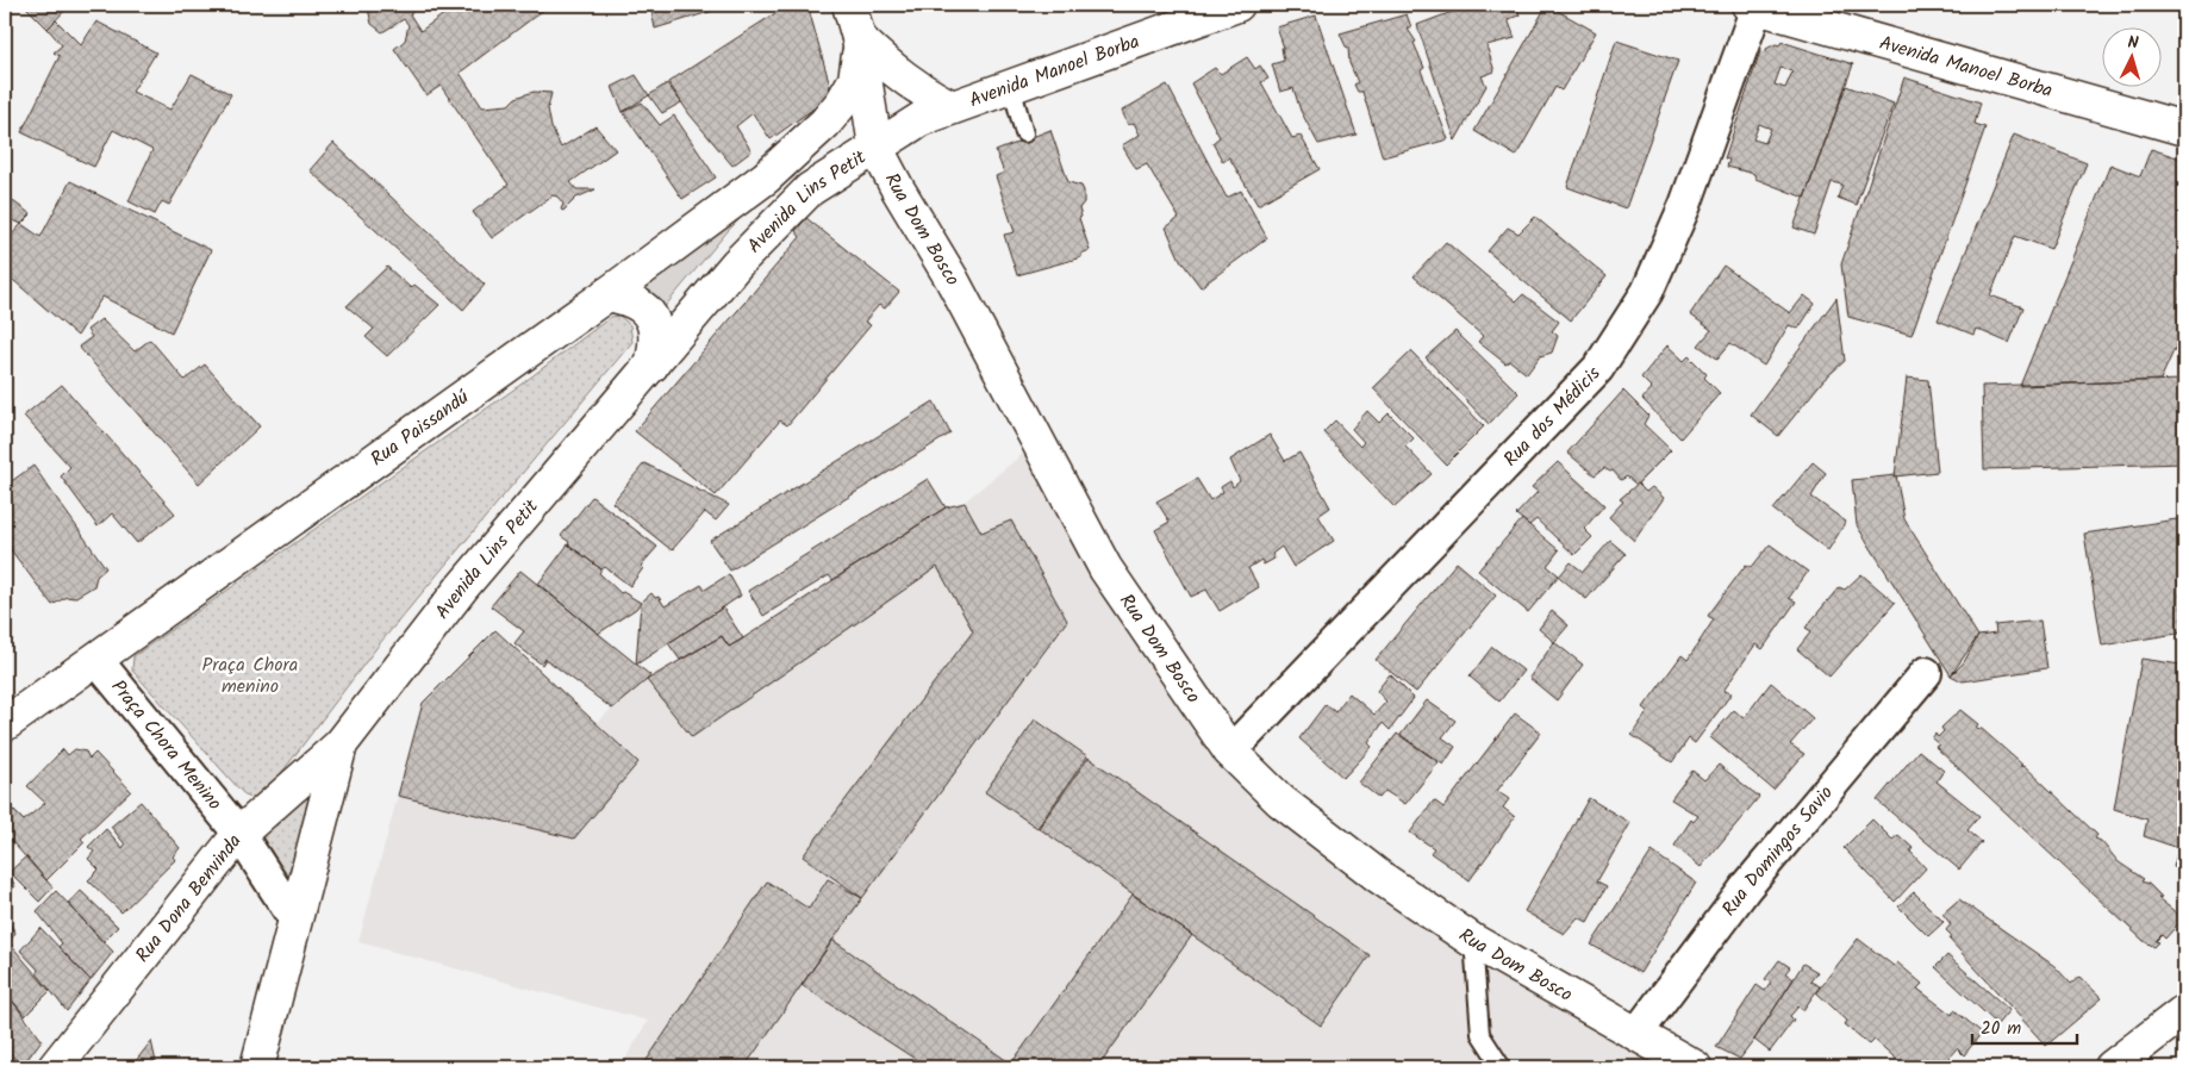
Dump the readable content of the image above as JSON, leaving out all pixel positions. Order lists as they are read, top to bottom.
{
  "streets": {
    "main road": [
      "Avenida Manoel Borba",
      "Avenida Lins Petit",
      "Rua Dom Bosco",
      "Rua Paissandú",
      "Rua Dona Benvinda"
    ],
    "street": ["Rua dos Médicis", "Praça Chora Menino", "Rua Domingos Savio"]
  },
  "crossings": [
    ["Avenida Manoel Borba", "Avenida Lins Petit"],
    ["Avenida Manoel Borba", "Rua Dom Bosco"],
    ["Avenida Manoel Borba", "Rua dos Médicis"],
    ["Avenida Lins Petit", "Rua Dom Bosco"],
    ["Avenida Lins Petit", "Praça Chora Menino"],
    ["Avenida Lins Petit", "Rua Dona Benvinda"],
    ["Rua Dom Bosco", "Rua dos Médicis"],
    ["Rua Dom Bosco", "Rua Paissandú"],
    ["Rua Dom Bosco", "Rua Domingos Savio"],
    ["Rua Paissandú", "Praça Chora Menino"],
    ["Praça Chora Menino", "Rua Dona Benvinda"]
  ],
  "parks": ["Praça Chora menino"],
  "scale_bar": "20 m",
  "north": "top"
}
